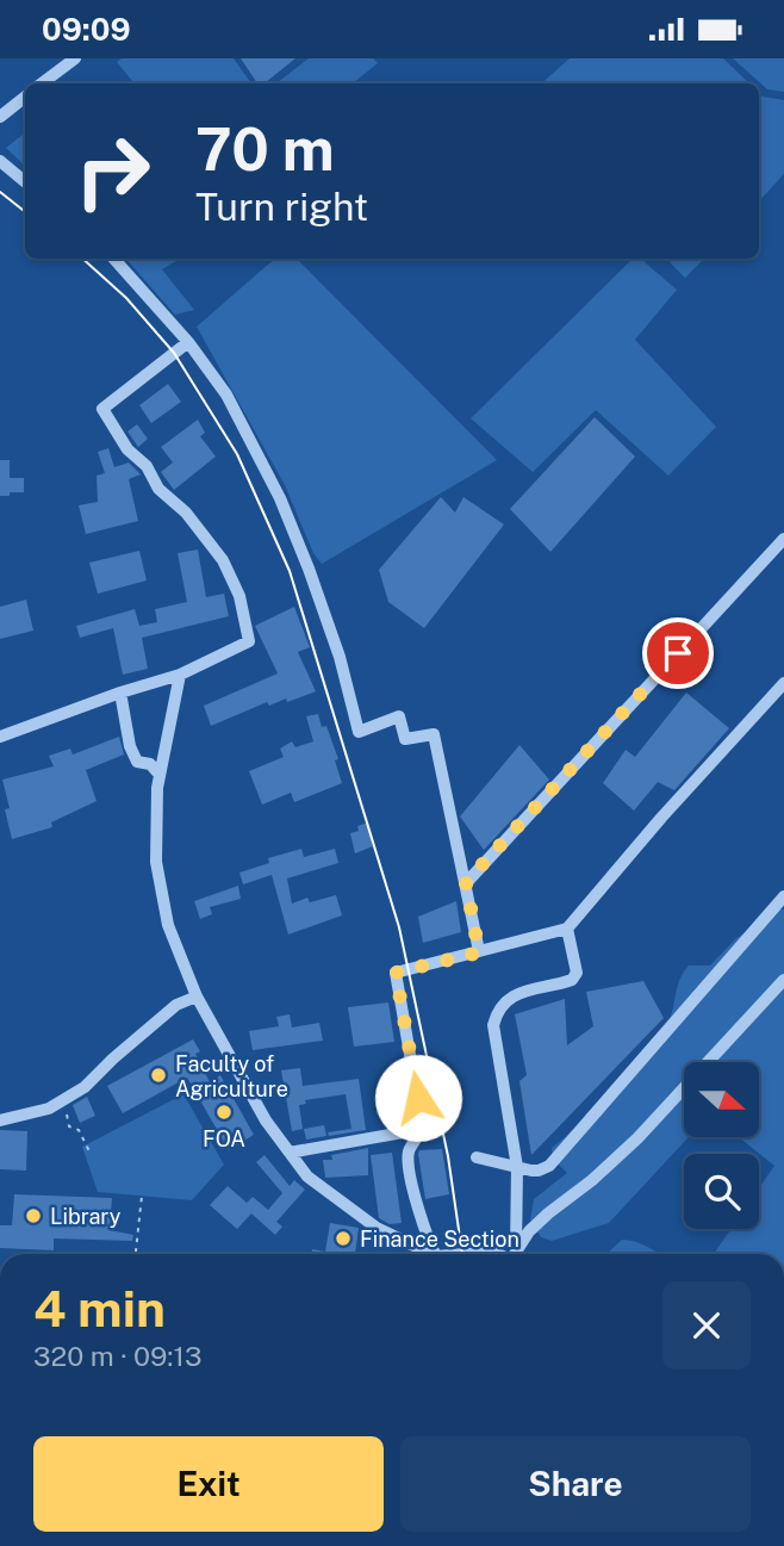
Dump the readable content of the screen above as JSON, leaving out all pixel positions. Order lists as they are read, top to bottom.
{
  "places": [
    "Faculty of Agriculture",
    "FOA",
    "Library",
    "Finance Section"
  ],
  "north": "right",
  "page": {
    "status": "09:09",
    "turn": ["70 m", "Turn right"],
    "heading": ["4 min", "320 m · 09:13"],
    "buttons": ["Exit", "Share"]
  }
}
